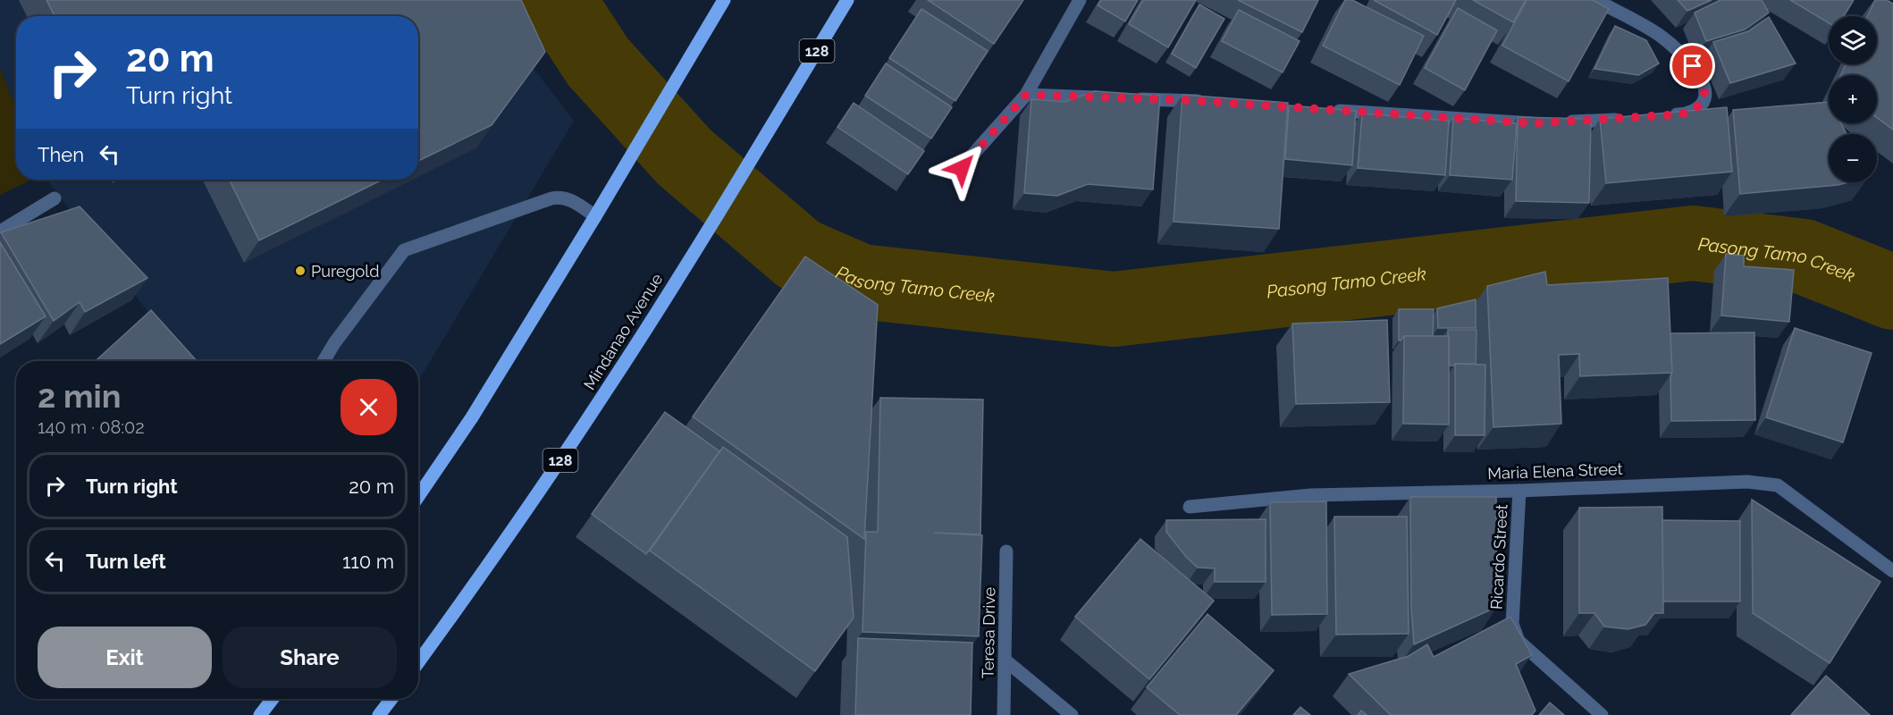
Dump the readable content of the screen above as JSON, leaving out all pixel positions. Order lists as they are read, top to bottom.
{
  "streets": {
    "main road": ["128", "Mindanao Avenue"],
    "street": ["Maria Elena Street", "Ricardo Street", "Teresa Drive"]
  },
  "crossings": [
    ["Maria Elena Street", "Ricardo Street"]
  ],
  "water": ["Pasong Tamo Creek"],
  "places": ["Puregold"],
  "page": {
    "map_buttons": ["+", "−"],
    "turn": ["20 m", "Turn right"],
    "then": "Then",
    "heading": ["2 min", "140 m · 08:02"],
    "list": [
      {
        "name": "Turn right",
        "value": "20 m"
      },
      {
        "name": "Turn left",
        "value": "110 m"
      }
    ],
    "buttons": ["Exit", "Share"]
  }
}
